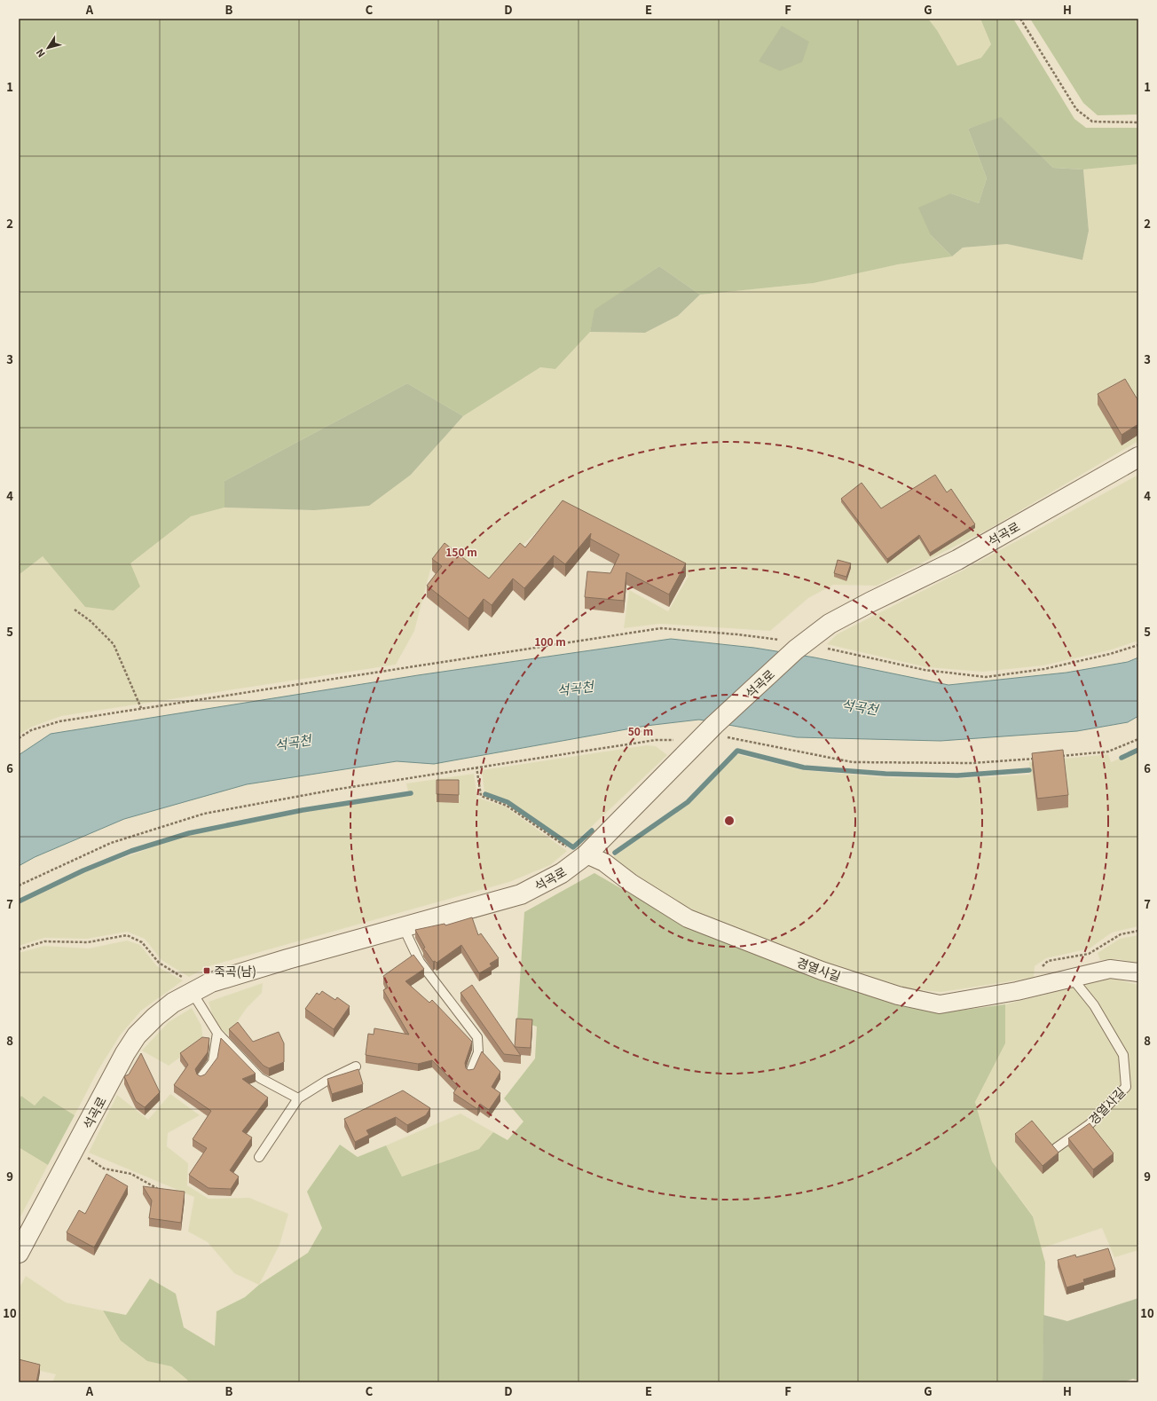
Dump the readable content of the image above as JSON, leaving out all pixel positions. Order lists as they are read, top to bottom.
{
  "streets": {
    "street": ["석곡로", "경열사길"]
  },
  "crossings": [
    ["석곡로", "경열사길"]
  ],
  "water": ["석곡천"],
  "places": {
    "transit": ["죽곡(남)"]
  },
  "north": "bottom left",
  "grid": {
    "columns": [
      "A",
      "B",
      "C",
      "D",
      "E",
      "F",
      "G",
      "H"
    ],
    "rows": [
      "1",
      "2",
      "3",
      "4",
      "5",
      "6",
      "7",
      "8",
      "9",
      "10"
    ]
  },
  "rings": ["150 m", "100 m", "50 m"]
}
